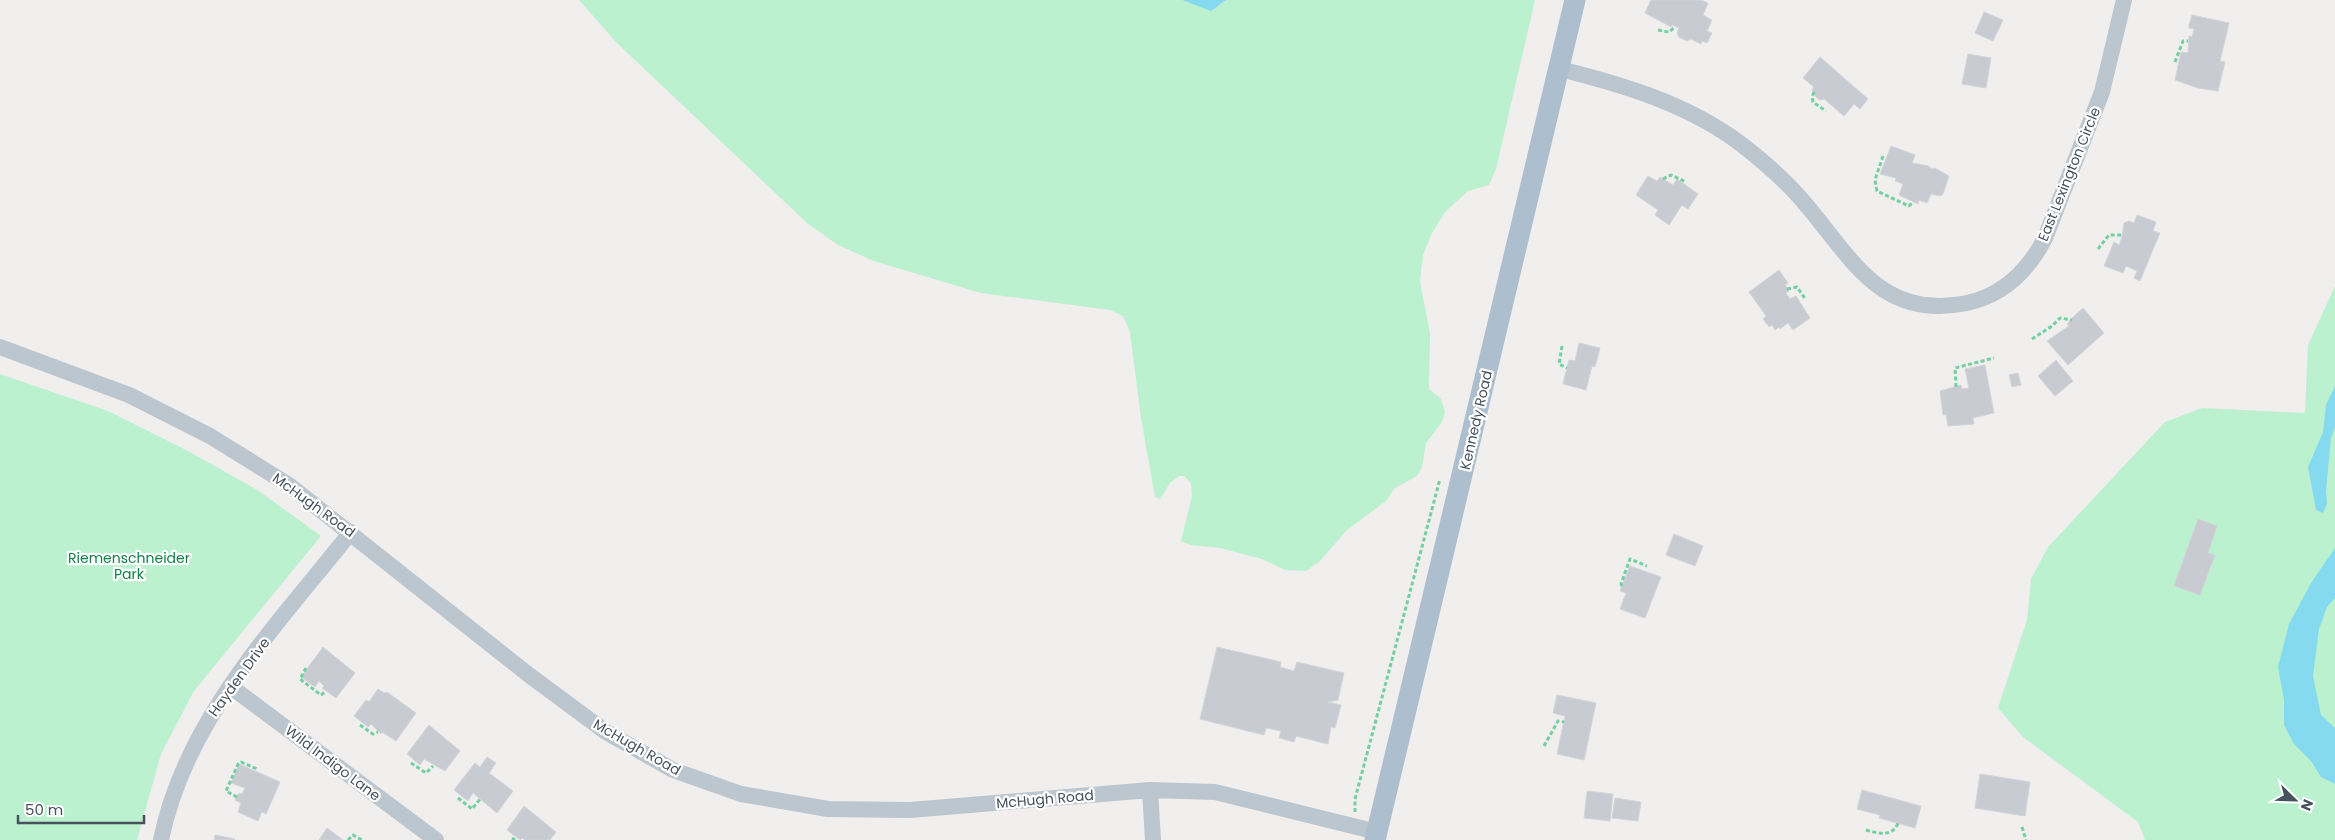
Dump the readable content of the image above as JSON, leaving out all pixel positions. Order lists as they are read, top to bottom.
{
  "streets": {
    "main road": ["Kennedy Road"],
    "street": [
      "East Lexington Circle",
      "McHugh Road",
      "Hayden Drive",
      "Wild Indigo Lane"
    ]
  },
  "crossings": [
    ["East Lexington Circle", "Kennedy Road"],
    ["Kennedy Road", "McHugh Road"],
    ["McHugh Road", "Hayden Drive"],
    ["Hayden Drive", "Wild Indigo Lane"]
  ],
  "parks": ["Riemenschneider Park"],
  "scale_bar": "50 m",
  "north": "bottom right"
}
